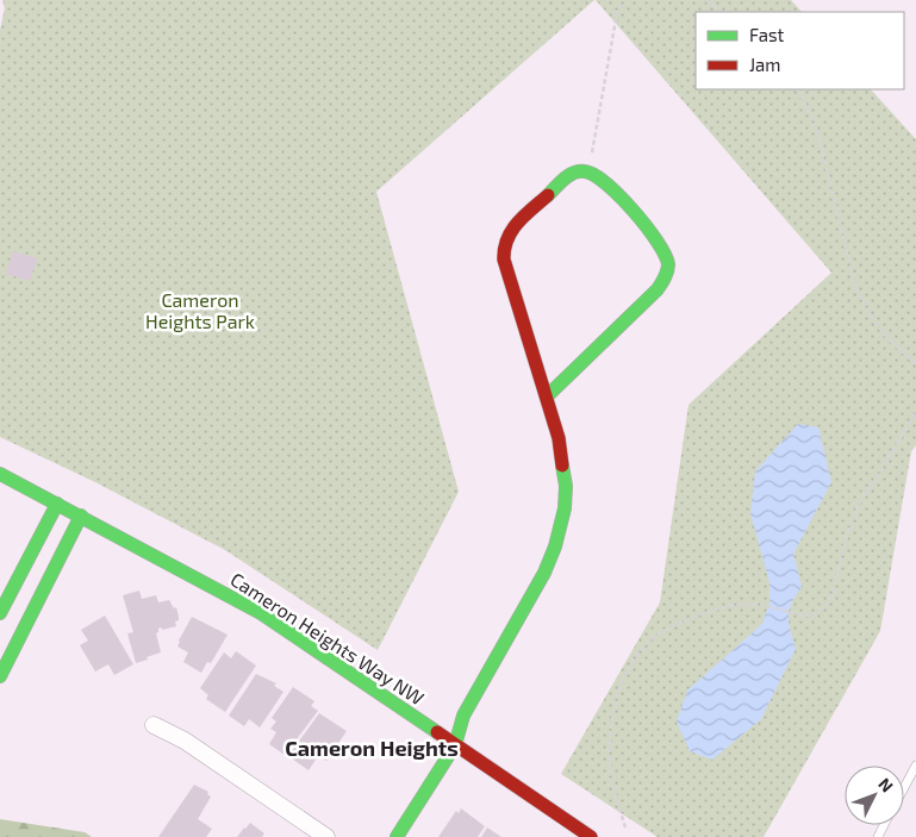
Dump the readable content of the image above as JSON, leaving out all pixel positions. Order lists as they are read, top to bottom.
{
  "streets": {
    "street": ["Cameron Heights Way NW"]
  },
  "districts": ["Cameron Heights"],
  "parks": ["Cameron Heights Park"],
  "legend": ["Fast", "Jam"],
  "north": "top right"
}
